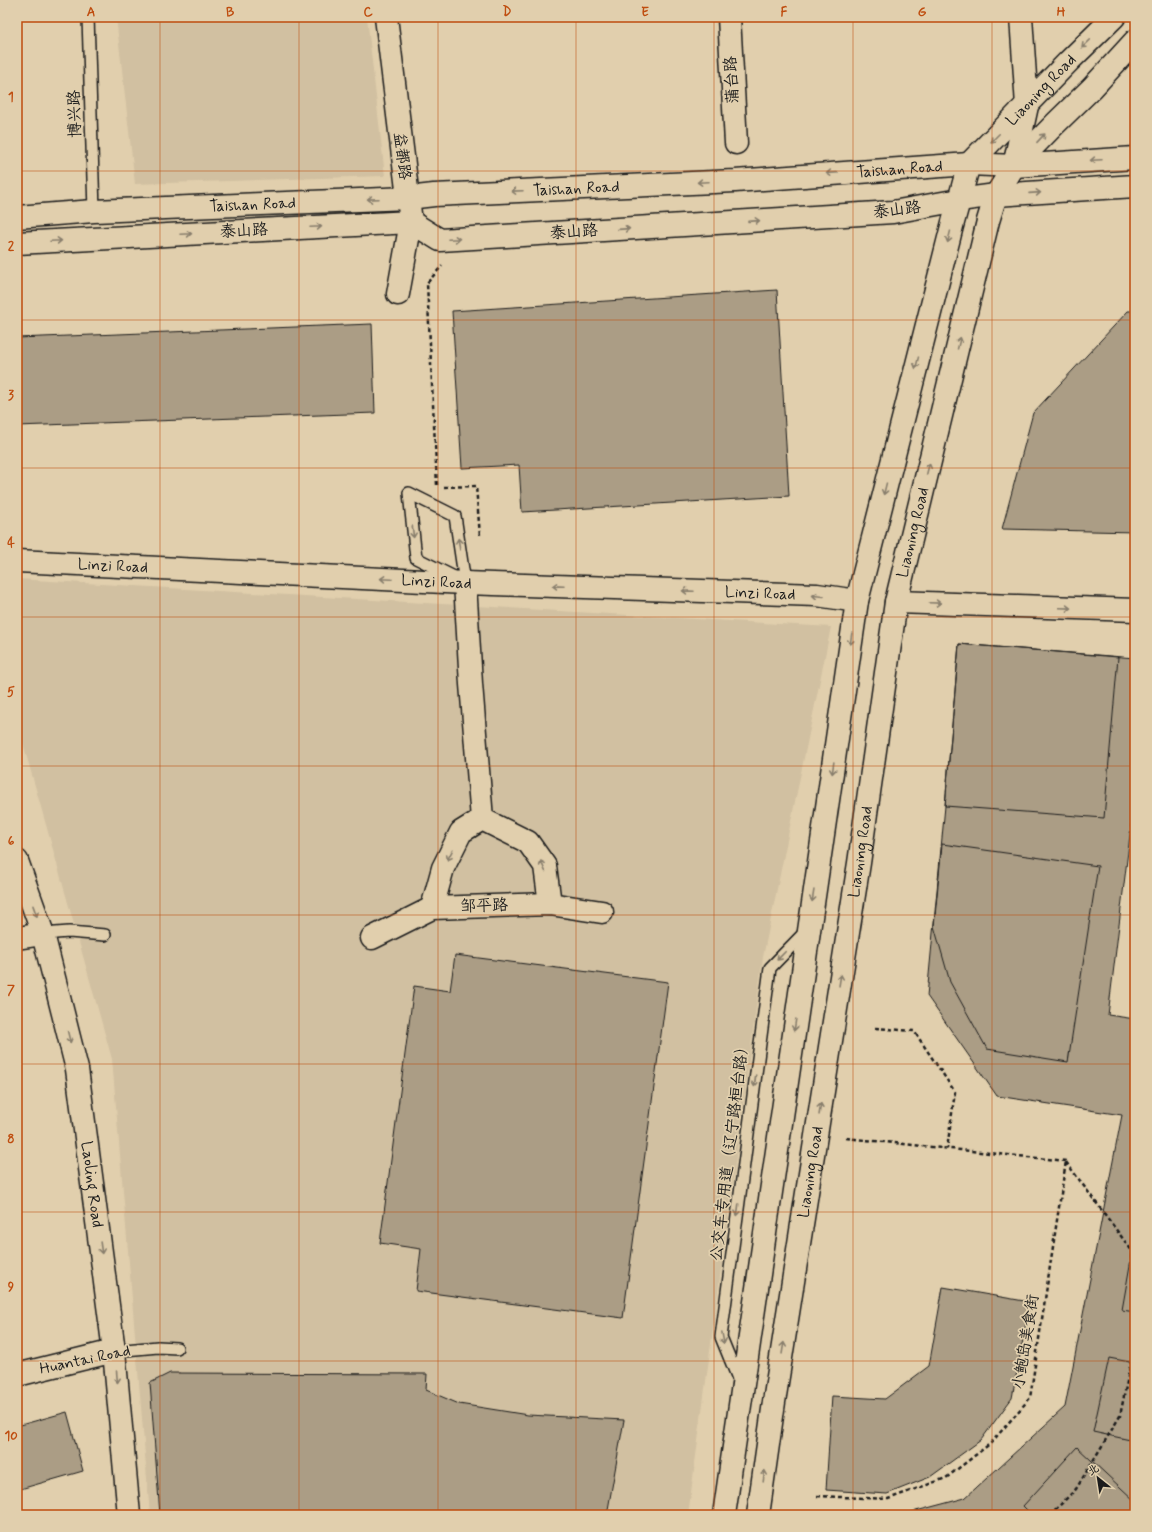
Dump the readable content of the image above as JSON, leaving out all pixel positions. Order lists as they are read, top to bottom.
{
  "streets": {
    "street": [
      "蒲台路",
      "Liaoning Road",
      "益都路",
      "Taishan Road",
      "泰山路",
      "Linzi Road",
      "邹平路",
      "Laoling Road",
      "Huantai Road"
    ],
    "lane": ["博兴路", "公交车专用道（辽宁路桓台路）"],
    "path": ["小鲍岛美食街"]
  },
  "crossings": [
    ["Liaoning Road", "Taishan Road"],
    ["Liaoning Road", "泰山路"],
    ["博兴路", "Taishan Road"],
    ["益都路", "Taishan Road"],
    ["益都路", "泰山路"],
    ["Laoling Road", "Huantai Road"]
  ],
  "one_way": [
    "Taishan Road",
    "泰山路",
    "Linzi Road",
    "公交车专用道（辽宁路桓台路）",
    "Laoling Road"
  ],
  "north": "top left",
  "grid": {
    "columns": [
      "A",
      "B",
      "C",
      "D",
      "E",
      "F",
      "G",
      "H"
    ],
    "rows": [
      "1",
      "2",
      "3",
      "4",
      "5",
      "6",
      "7",
      "8",
      "9",
      "10"
    ]
  }
}
